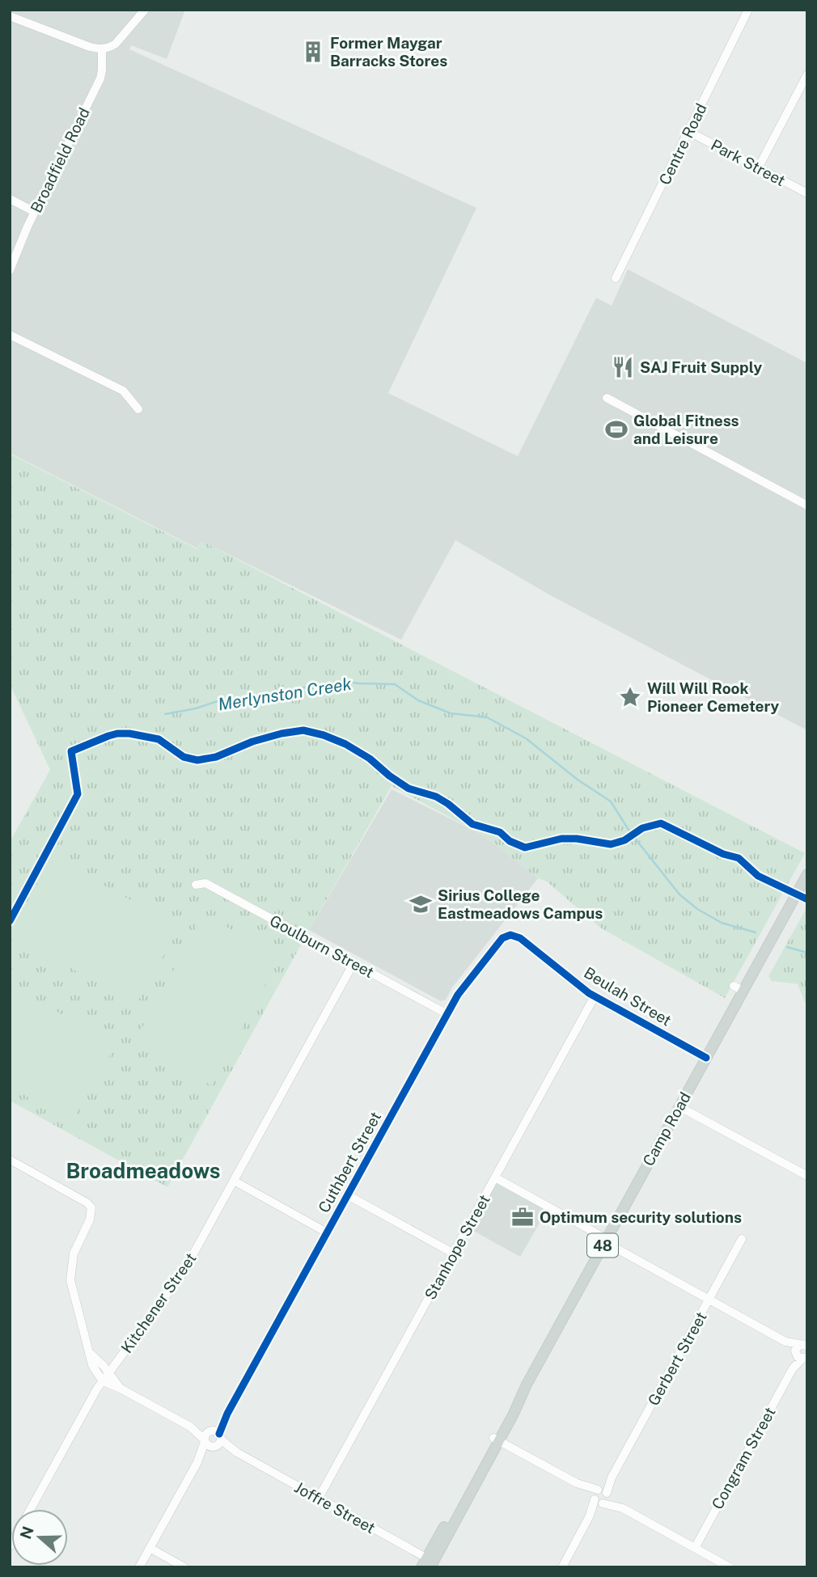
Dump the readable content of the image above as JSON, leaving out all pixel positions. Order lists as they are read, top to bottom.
{
  "streets": {
    "main road": ["Camp Road", "48"],
    "street": [
      "Centre Road",
      "Broadfield Road",
      "Park Street",
      "Goulburn Street",
      "Beulah Street",
      "Cuthbert Street",
      "Stanhope Street",
      "Kitchener Street",
      "Gerbert Street",
      "Congram Street",
      "Joffre Street"
    ]
  },
  "crossings": [
    ["Centre Road", "Park Street"],
    ["Goulburn Street", "Cuthbert Street"],
    ["Goulburn Street", "Kitchener Street"],
    ["Beulah Street", "Camp Road"],
    ["Beulah Street", "Cuthbert Street"],
    ["Beulah Street", "Stanhope Street"],
    ["Camp Road", "Joffre Street"],
    ["Cuthbert Street", "Joffre Street"],
    ["Stanhope Street", "Joffre Street"],
    ["Kitchener Street", "Joffre Street"]
  ],
  "districts": ["Broadmeadows"],
  "water": ["Merlynston Creek"],
  "places": {
    "building": ["Former Maygar Barracks Stores"],
    "restaurant": ["SAJ Fruit Supply"],
    "sports": ["Global Fitness and Leisure"],
    "place": ["Will Will Rook Pioneer Cemetery"],
    "school or university": ["Sirius College Eastmeadows Campus"],
    "office": ["Optimum security solutions"]
  },
  "north": "left"
}
